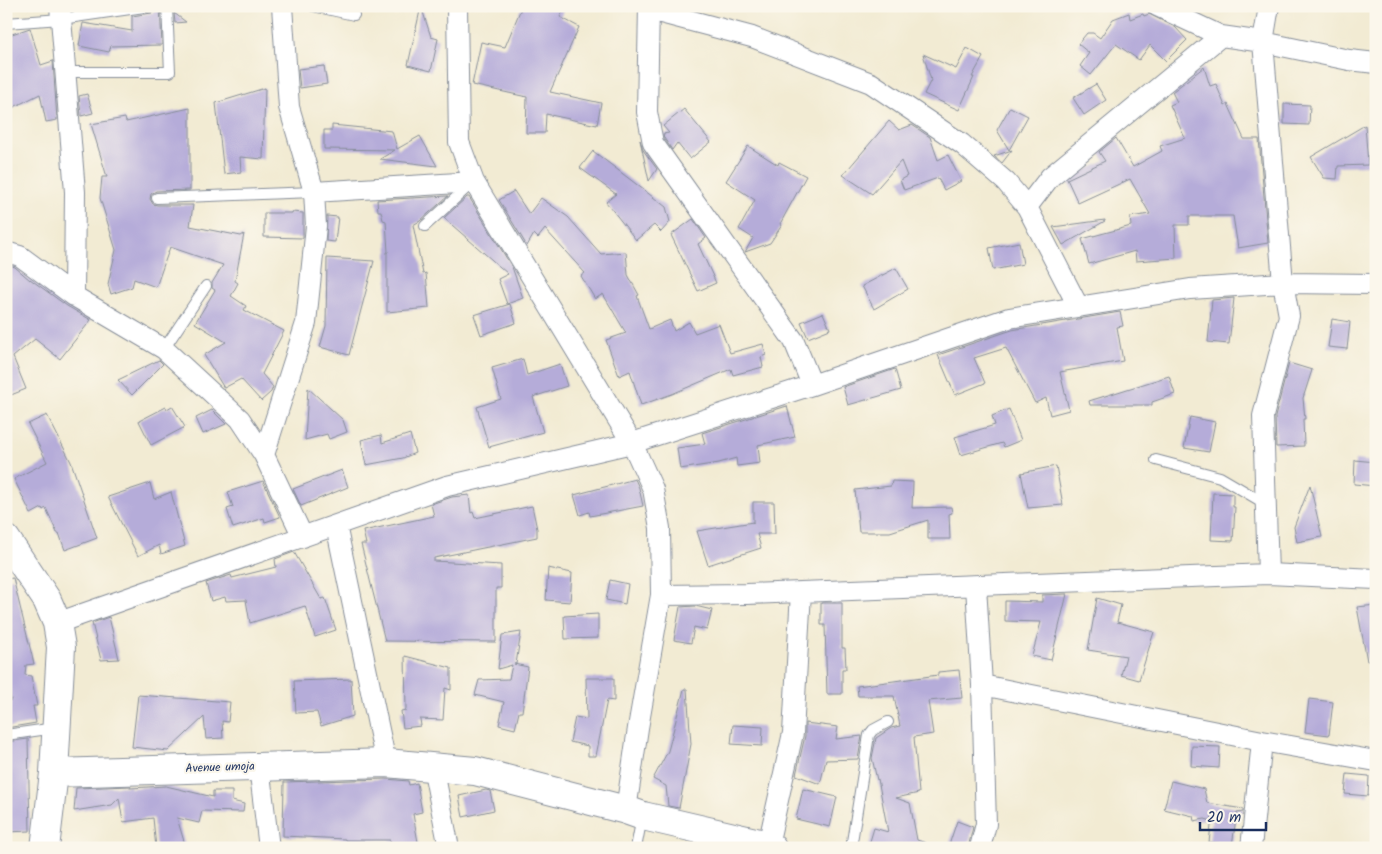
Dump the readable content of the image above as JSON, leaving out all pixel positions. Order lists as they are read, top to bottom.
{
  "streets": {
    "street": ["Avenue umoja"]
  },
  "scale_bar": "20 m"
}
